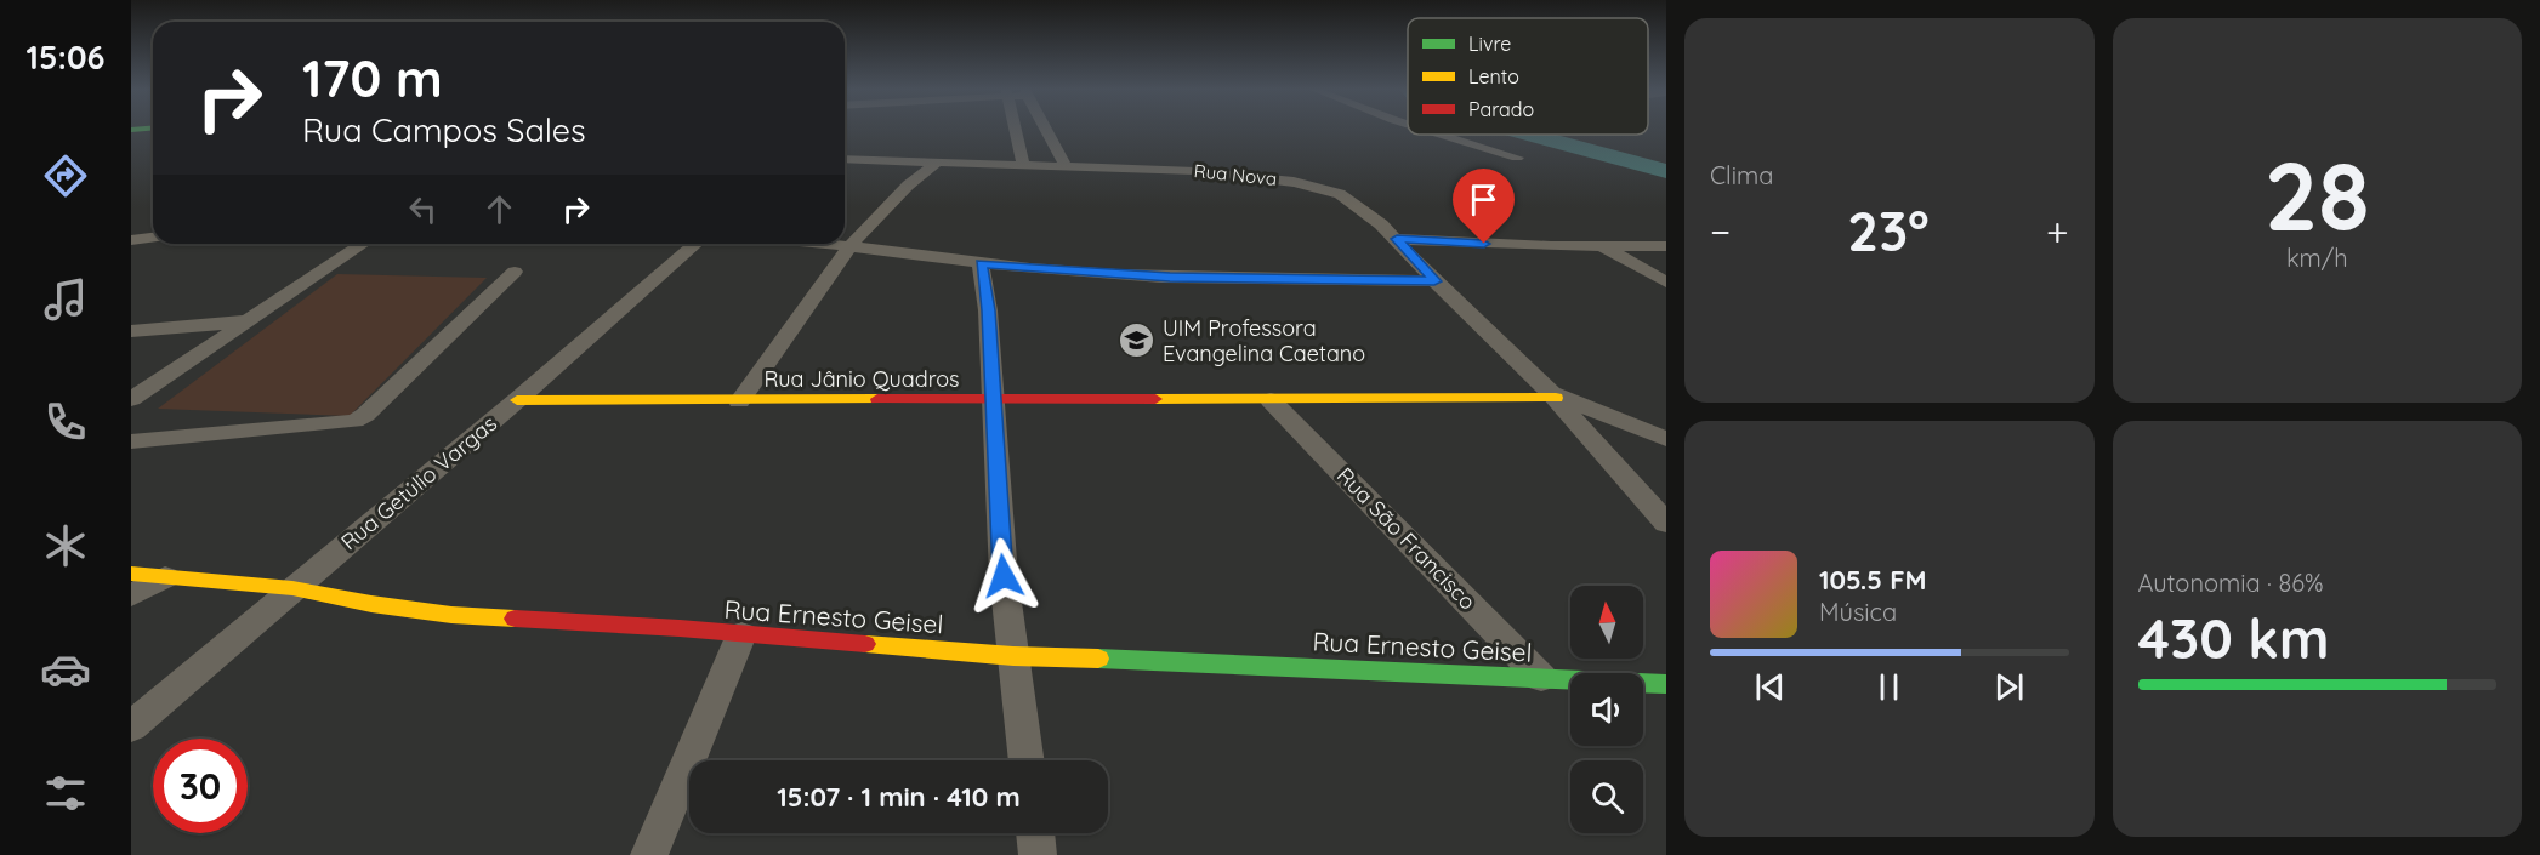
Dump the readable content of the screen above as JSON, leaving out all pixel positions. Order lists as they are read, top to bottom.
{
  "streets": {
    "street": [
      "Rua Nova",
      "Rua Jânio Quadros",
      "Rua Getúlio Vargas",
      "Rua São Francisco",
      "Rua Ernesto Geisel"
    ]
  },
  "crossings": [
    ["Rua Nova", "Rua Jânio Quadros"],
    ["Rua Jânio Quadros", "Rua Getúlio Vargas"],
    ["Rua Jânio Quadros", "Rua São Francisco"],
    ["Rua Getúlio Vargas", "Rua Ernesto Geisel"],
    ["Rua São Francisco", "Rua Ernesto Geisel"]
  ],
  "places": {
    "school or university": ["UIM Professora Evangelina Caetano"]
  },
  "legend": ["Livre", "Lento", "Parado"],
  "north": "top",
  "page": {
    "tabs": "15:06",
    "tile": [
      "Clima",
      ["28", "km/h"],
      ["Autonomia · 86%", "430 km"]
    ],
    "turn": ["170 m", "Rua Campos Sales"],
    "heat": ["−", "23°", "+"],
    "song": ["105.5 FM", "Música"],
    "limit": "30",
    "trip": "15:07 · 1 min · 410 m"
  }
}
